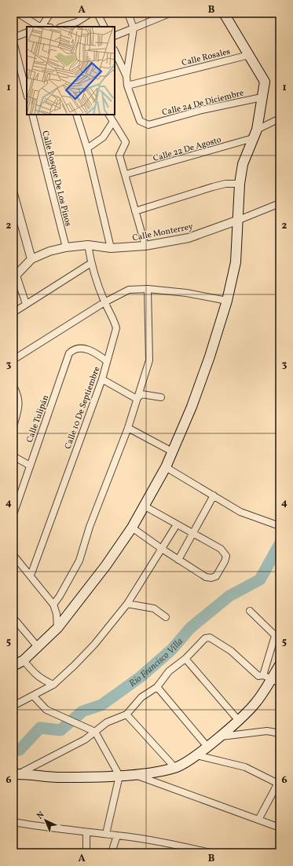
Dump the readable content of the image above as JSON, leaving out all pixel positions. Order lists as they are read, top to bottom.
{
  "streets": {
    "street": [
      "Calle Rosales",
      "Calle 24 De Diciembre",
      "Calle 22 De Agosto",
      "Calle Bosque De Los Pinos",
      "Calle Monterrey",
      "Calle 10 De Septiembre",
      "Calle Tulipán"
    ]
  },
  "crossings": [
    ["Calle Rosales", "Calle 24 De Diciembre"],
    ["Calle Bosque De Los Pinos", "Calle Monterrey"],
    ["Calle Monterrey", "Calle 10 De Septiembre"],
    ["Calle 10 De Septiembre", "Calle Tulipán"]
  ],
  "water": ["Río Francisco Villa"],
  "north": "top left",
  "grid": {
    "columns": ["A", "B"],
    "rows": [
      "1",
      "2",
      "3",
      "4",
      "5",
      "6"
    ]
  }
}
